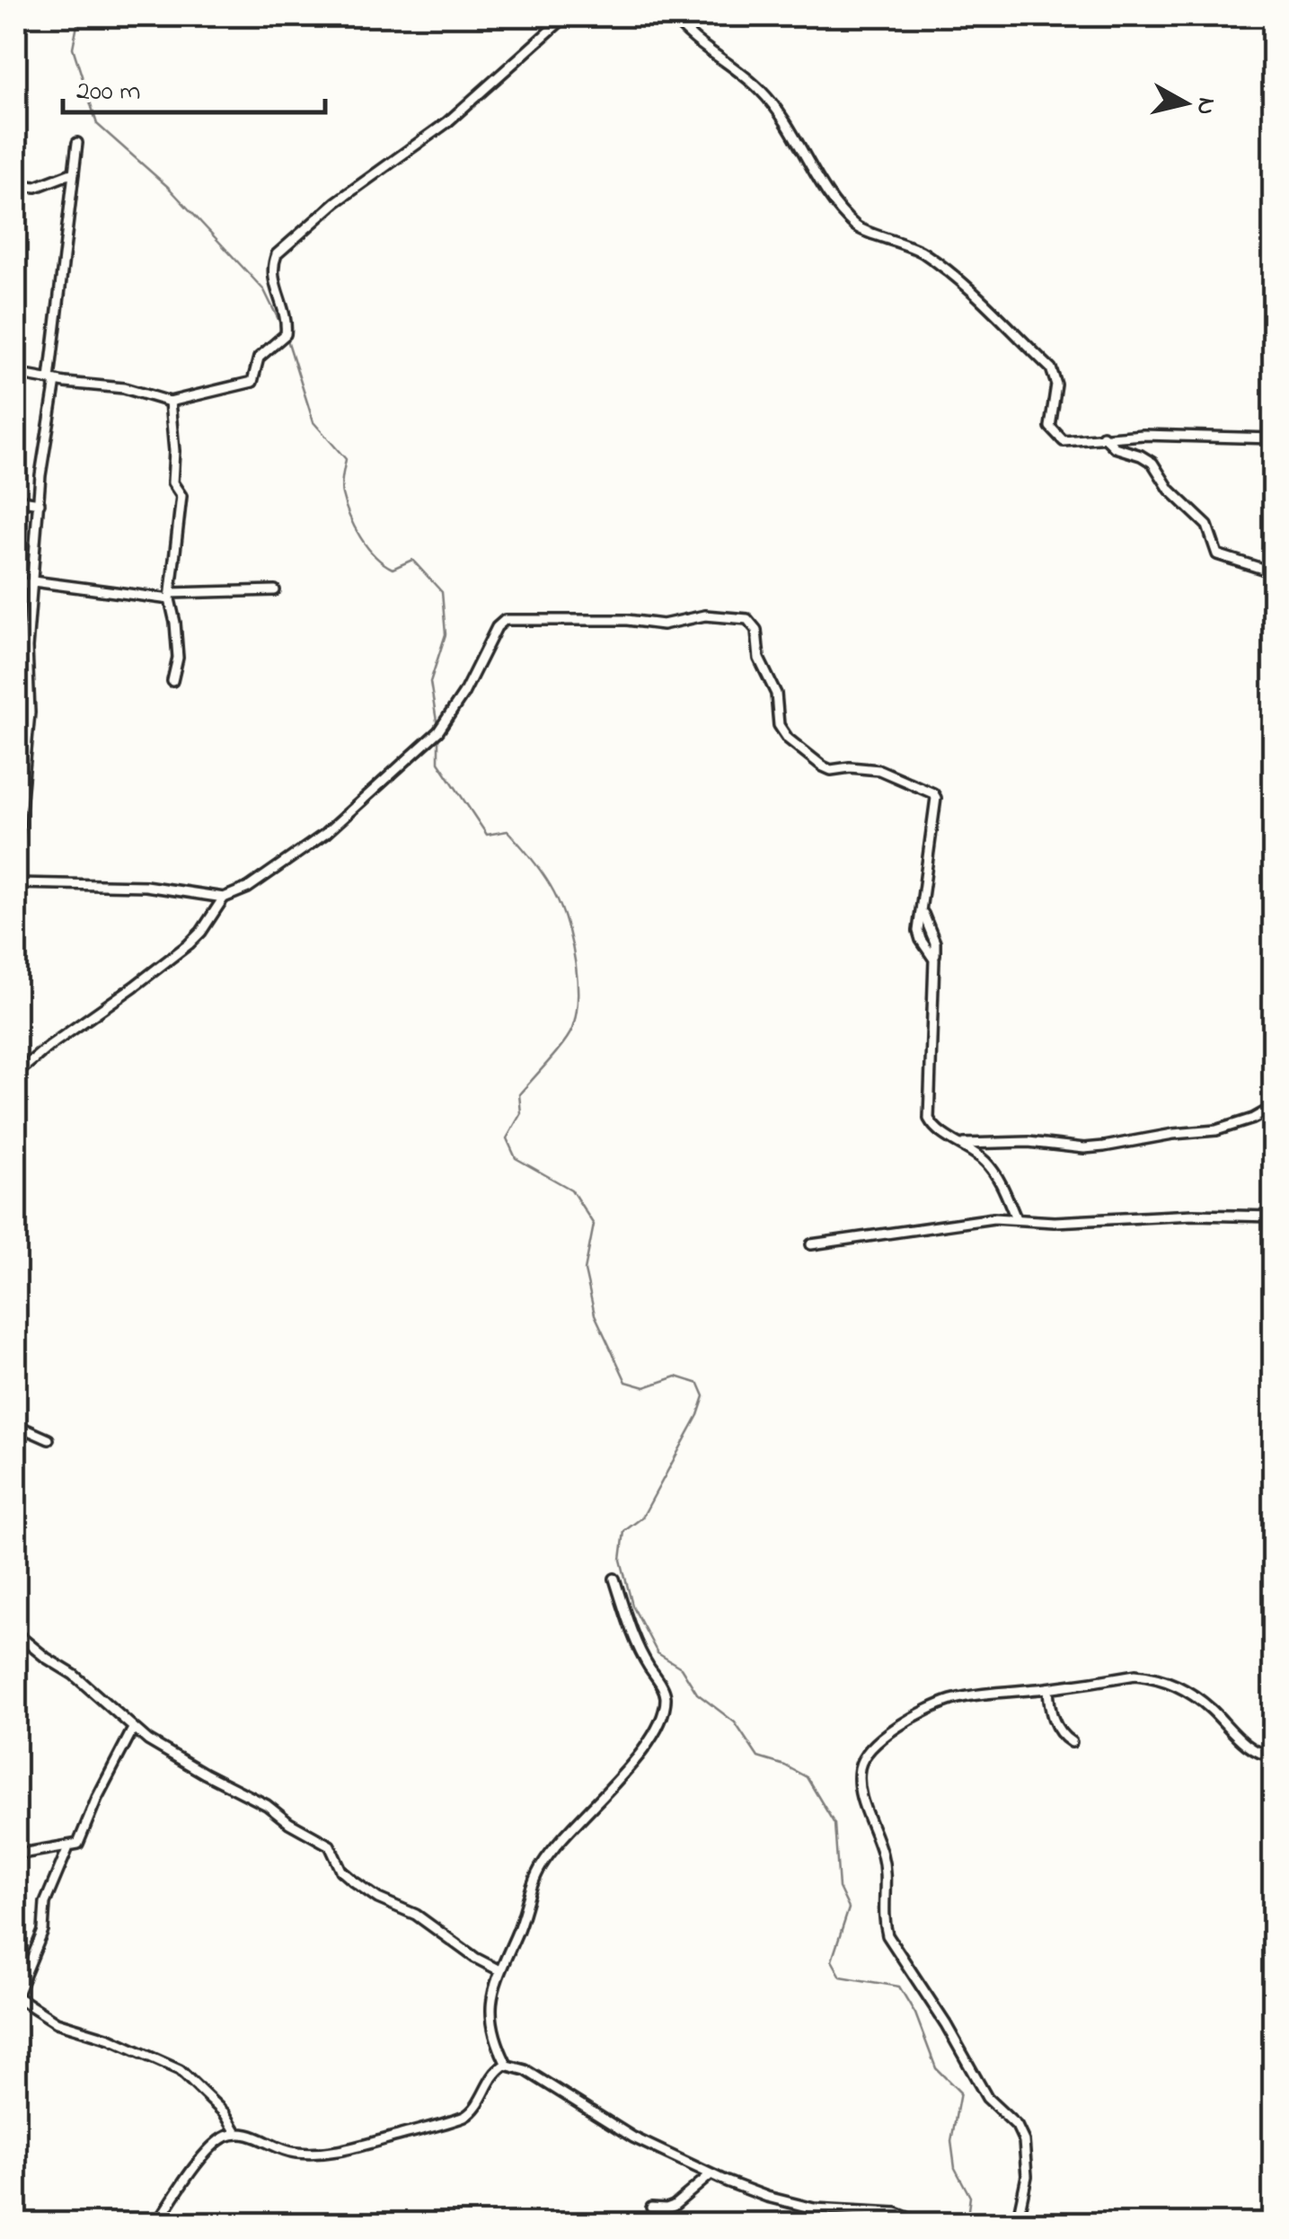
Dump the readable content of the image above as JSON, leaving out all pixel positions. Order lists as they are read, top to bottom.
{
  "scale_bar": "200 m",
  "north": "right"
}
